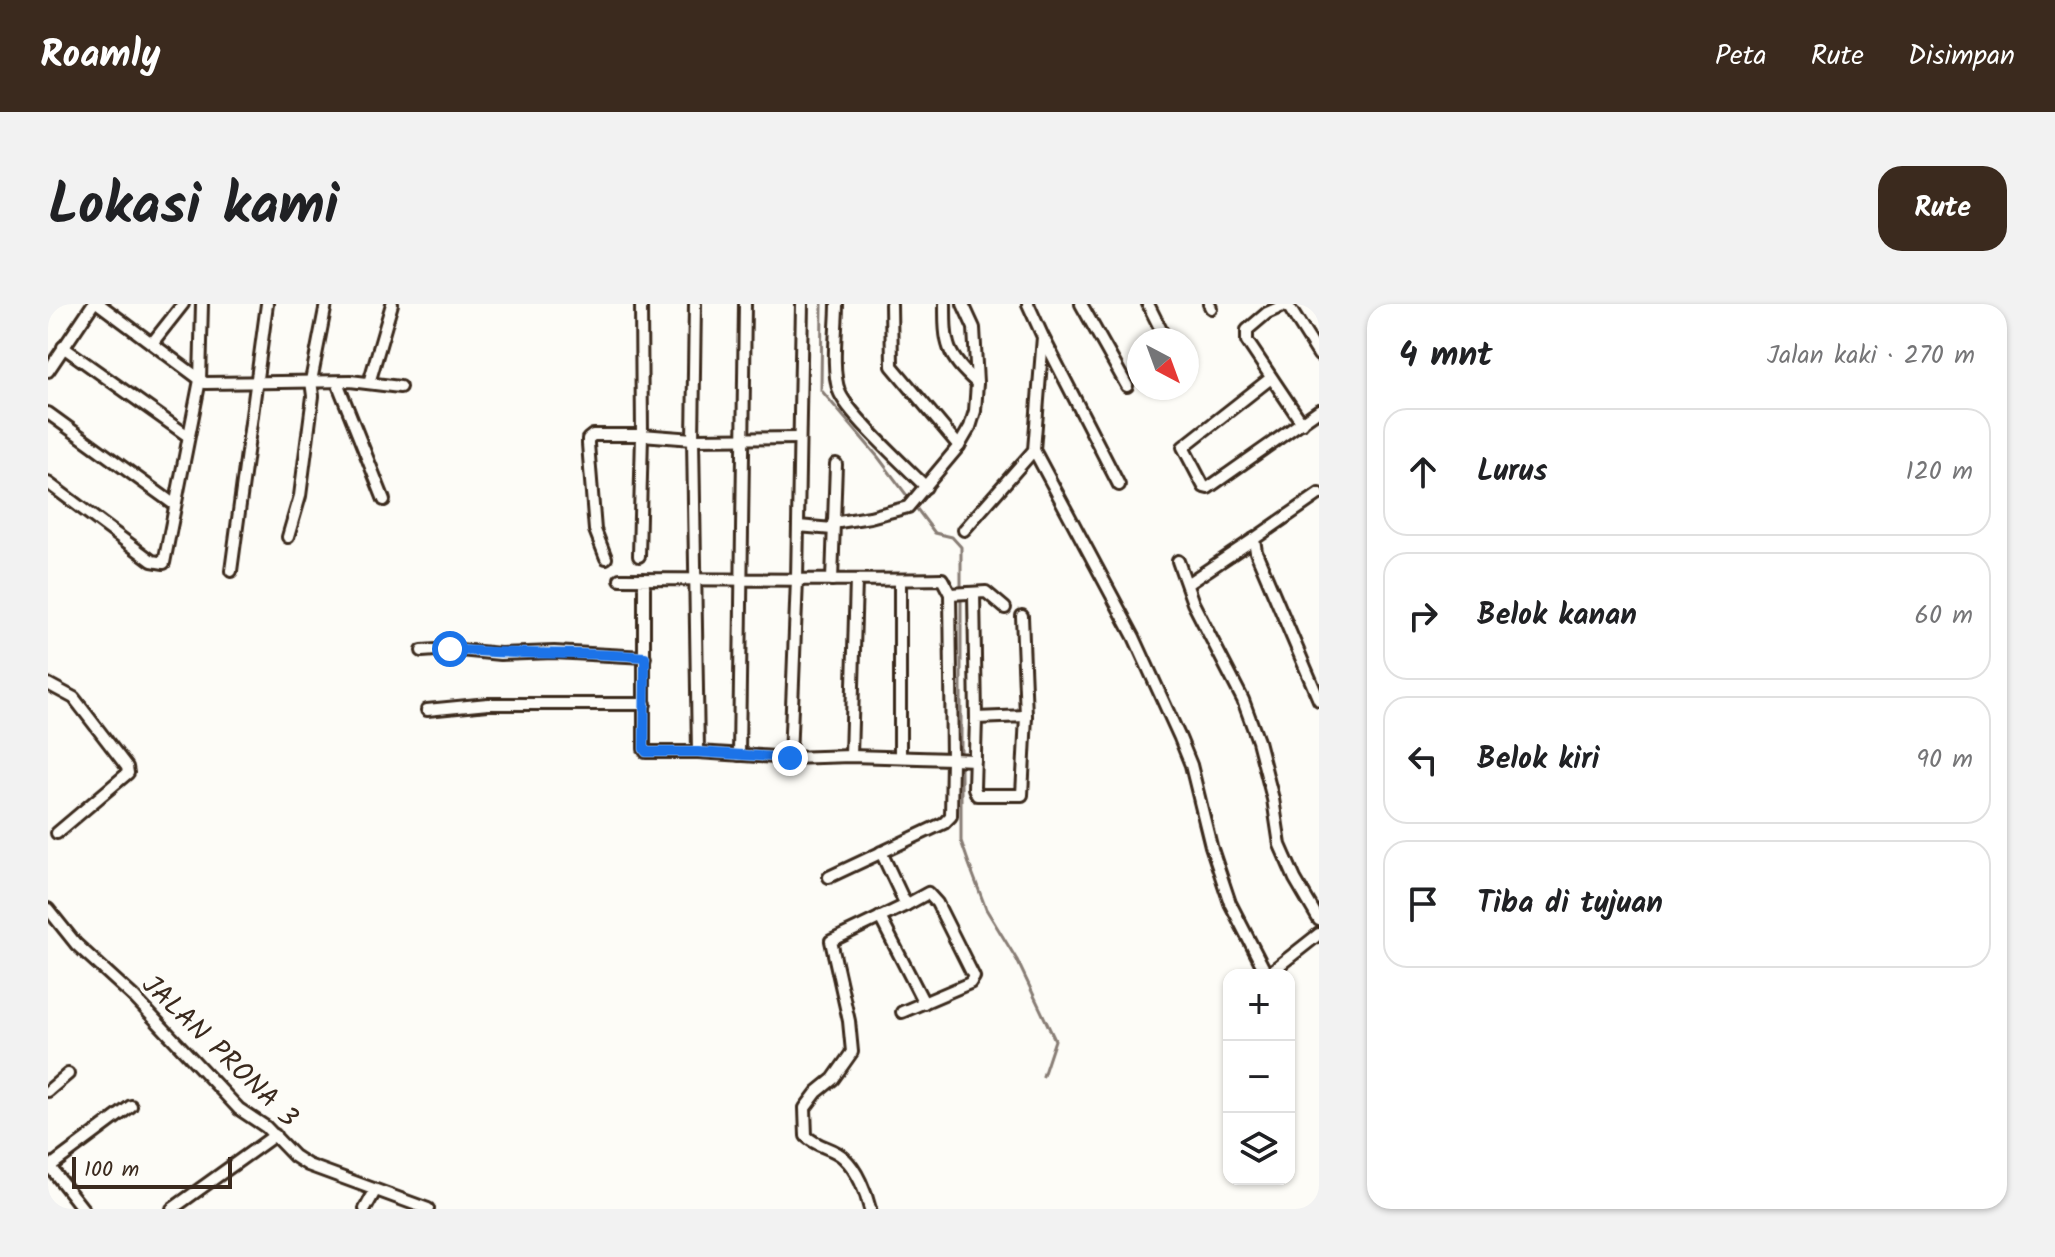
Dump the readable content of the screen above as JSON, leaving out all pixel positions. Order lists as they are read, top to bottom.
{
  "streets": {
    "street": ["JALAN PRONA 3"]
  },
  "scale_bar": "100 m",
  "north": "bottom right",
  "page": {
    "header": "Roamly",
    "nav": ["Peta", "Rute", "Disimpan"],
    "title": "Lokasi kami",
    "buttons": "Rute",
    "heading": ["4 mnt", "Jalan kaki · 270 m"],
    "list": [
      ["Lurus", "120 m"],
      ["Belok kanan", "60 m"],
      ["Belok kiri", "90 m"],
      "Tiba di tujuan"
    ],
    "map_buttons": ["+", "−"],
    "scale": "100 m"
  }
}
